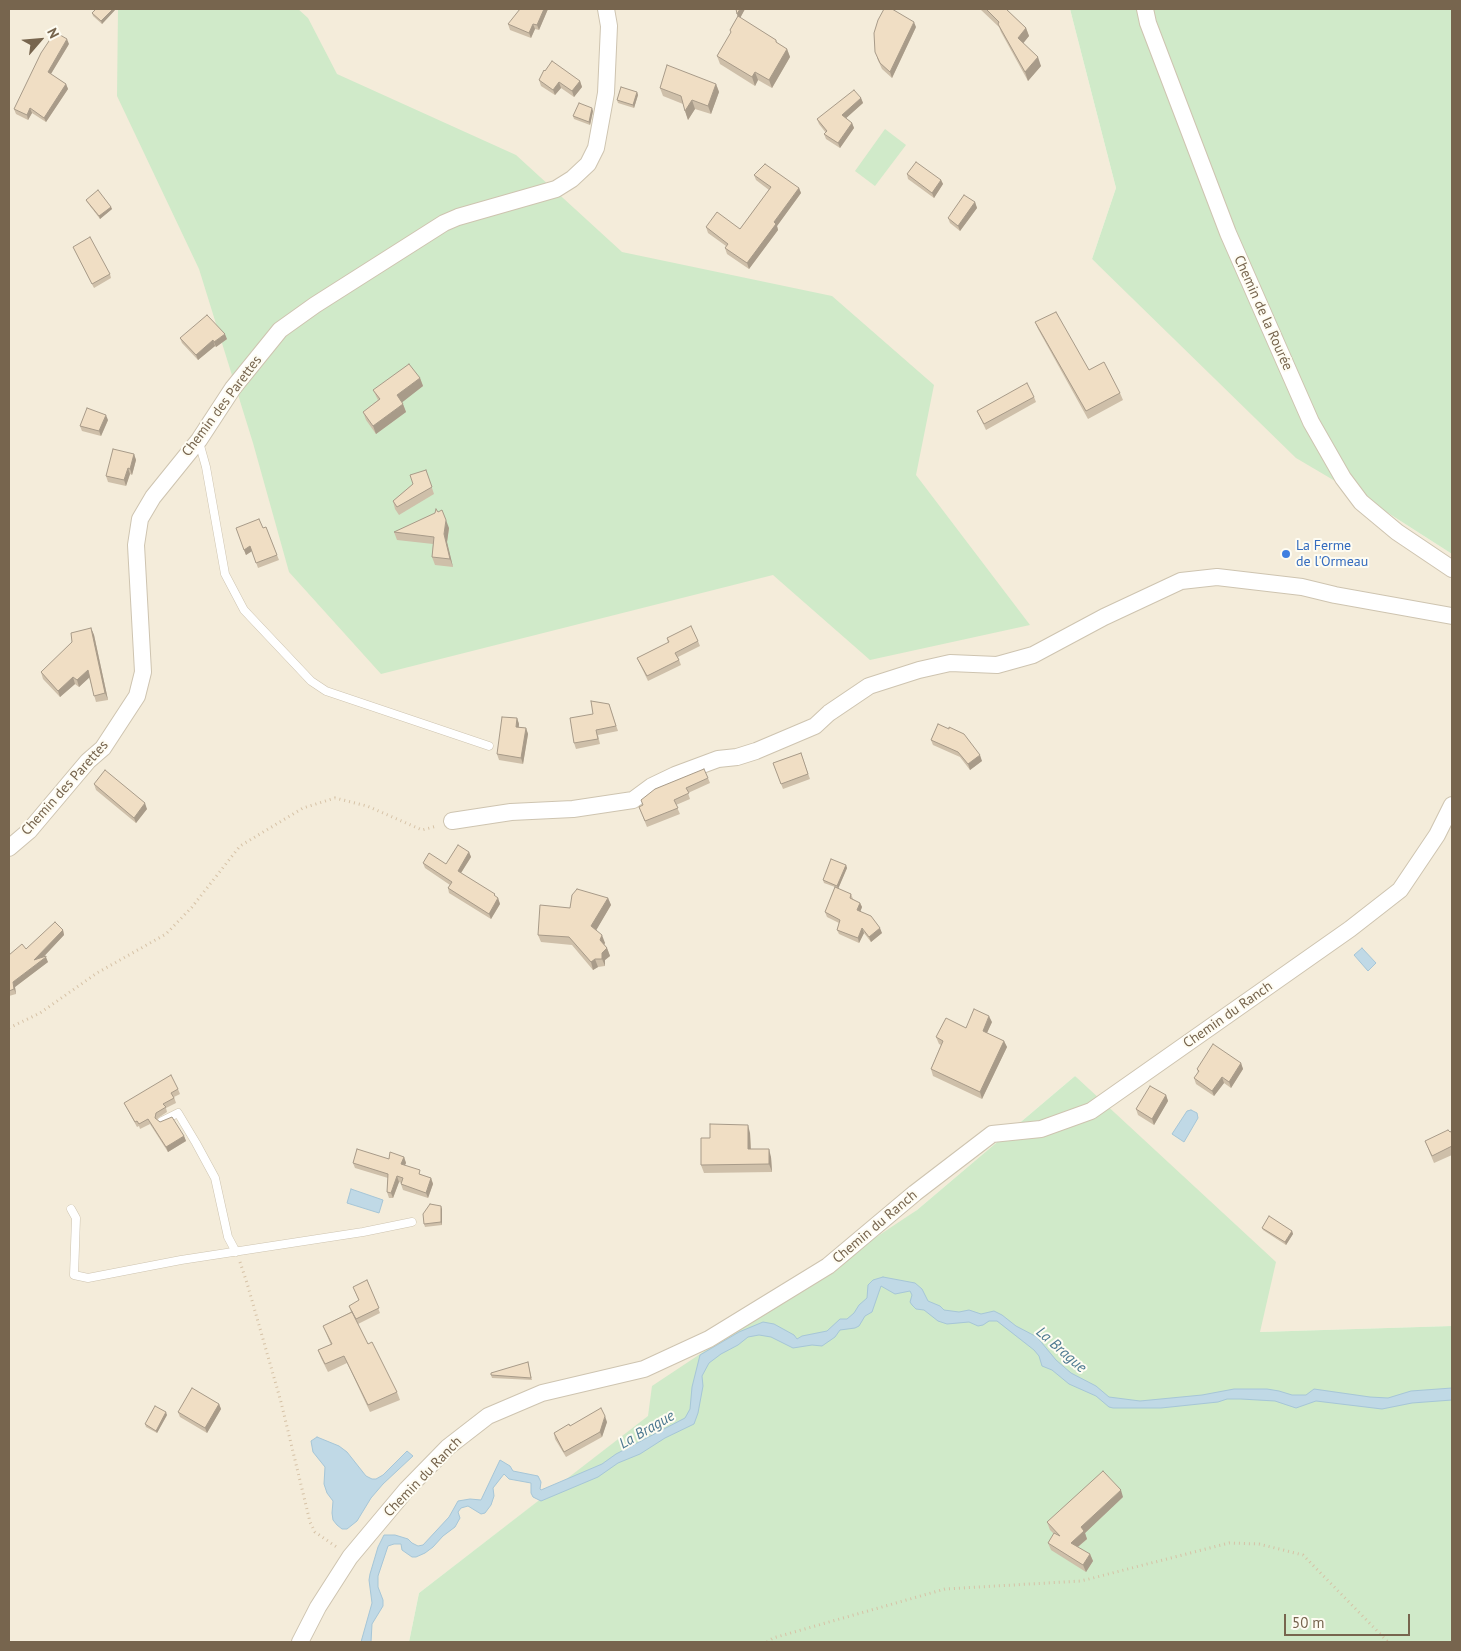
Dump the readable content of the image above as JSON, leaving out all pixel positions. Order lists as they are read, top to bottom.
{
  "streets": {
    "street": ["Chemin de la Rourée", "Chemin des Parettes", "Chemin du Ranch"]
  },
  "water": ["La Brague"],
  "places": ["La Ferme de l'Ormeau"],
  "scale_bar": "50 m",
  "north": "top right"
}
